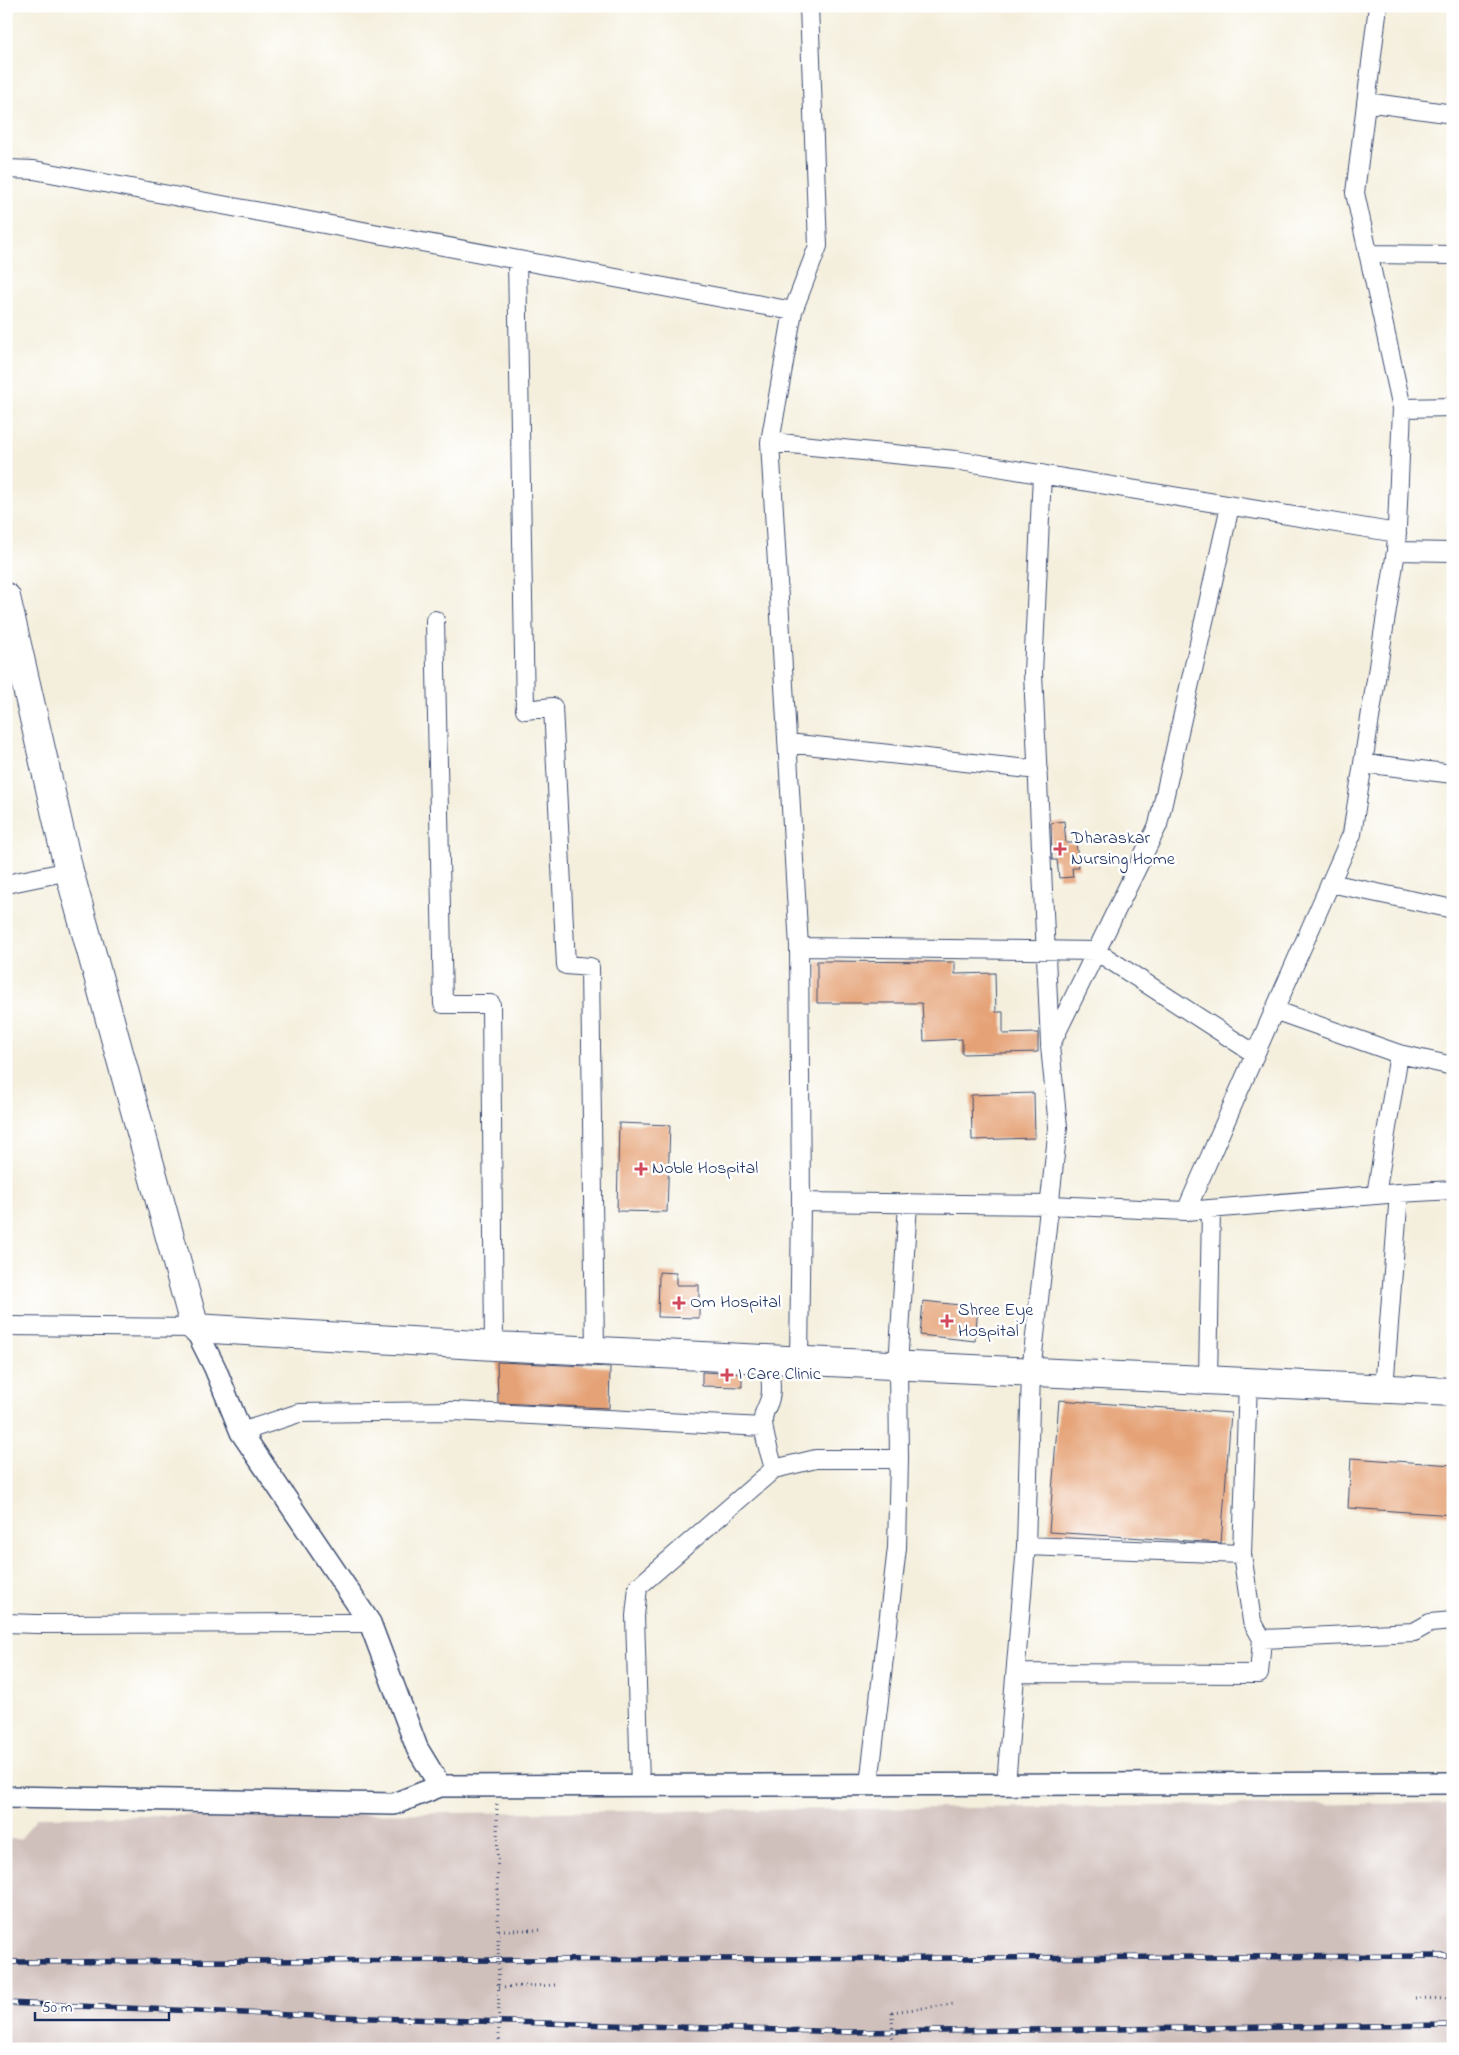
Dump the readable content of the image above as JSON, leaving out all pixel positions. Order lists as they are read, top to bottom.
{
  "places": {
    "health": [
      "Dharaskar Nursing Home",
      "Noble Hospital",
      "Om Hospital",
      "Shree Eye Hospital",
      "I Care Clinic"
    ]
  },
  "scale_bar": "50 m"
}
